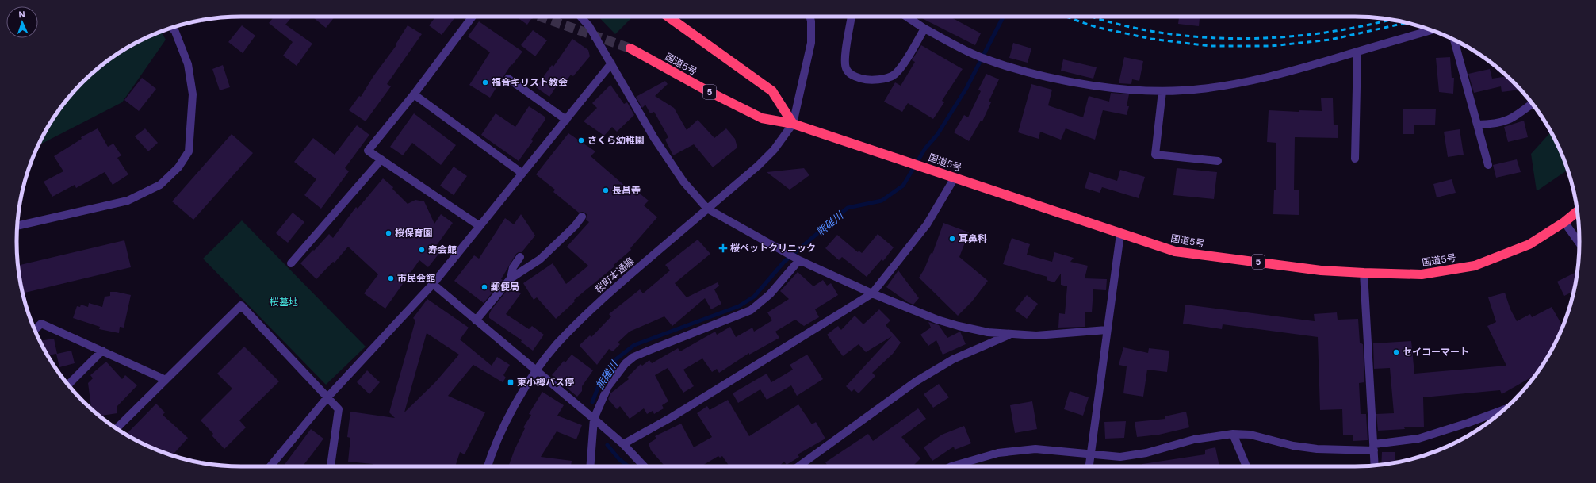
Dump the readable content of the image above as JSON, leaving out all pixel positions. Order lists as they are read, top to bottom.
{
  "streets": {
    "highway": ["国道5号", "5"],
    "street": ["桜町本通線"]
  },
  "crossings": [
    ["国道5号", "桜町本通線"]
  ],
  "water": ["熊碓川"],
  "parks": ["桜墓地"],
  "places": {
    "other": [
      "福音キリスト教会",
      "さくら幼稚園",
      "長昌寺",
      "桜保育園",
      "耳鼻科",
      "寿会館",
      "市民会館",
      "郵便局",
      "セイコーマート"
    ],
    "health": ["桜ペットクリニック"],
    "transit": ["東小樽バス停"]
  },
  "north": "top"
}
